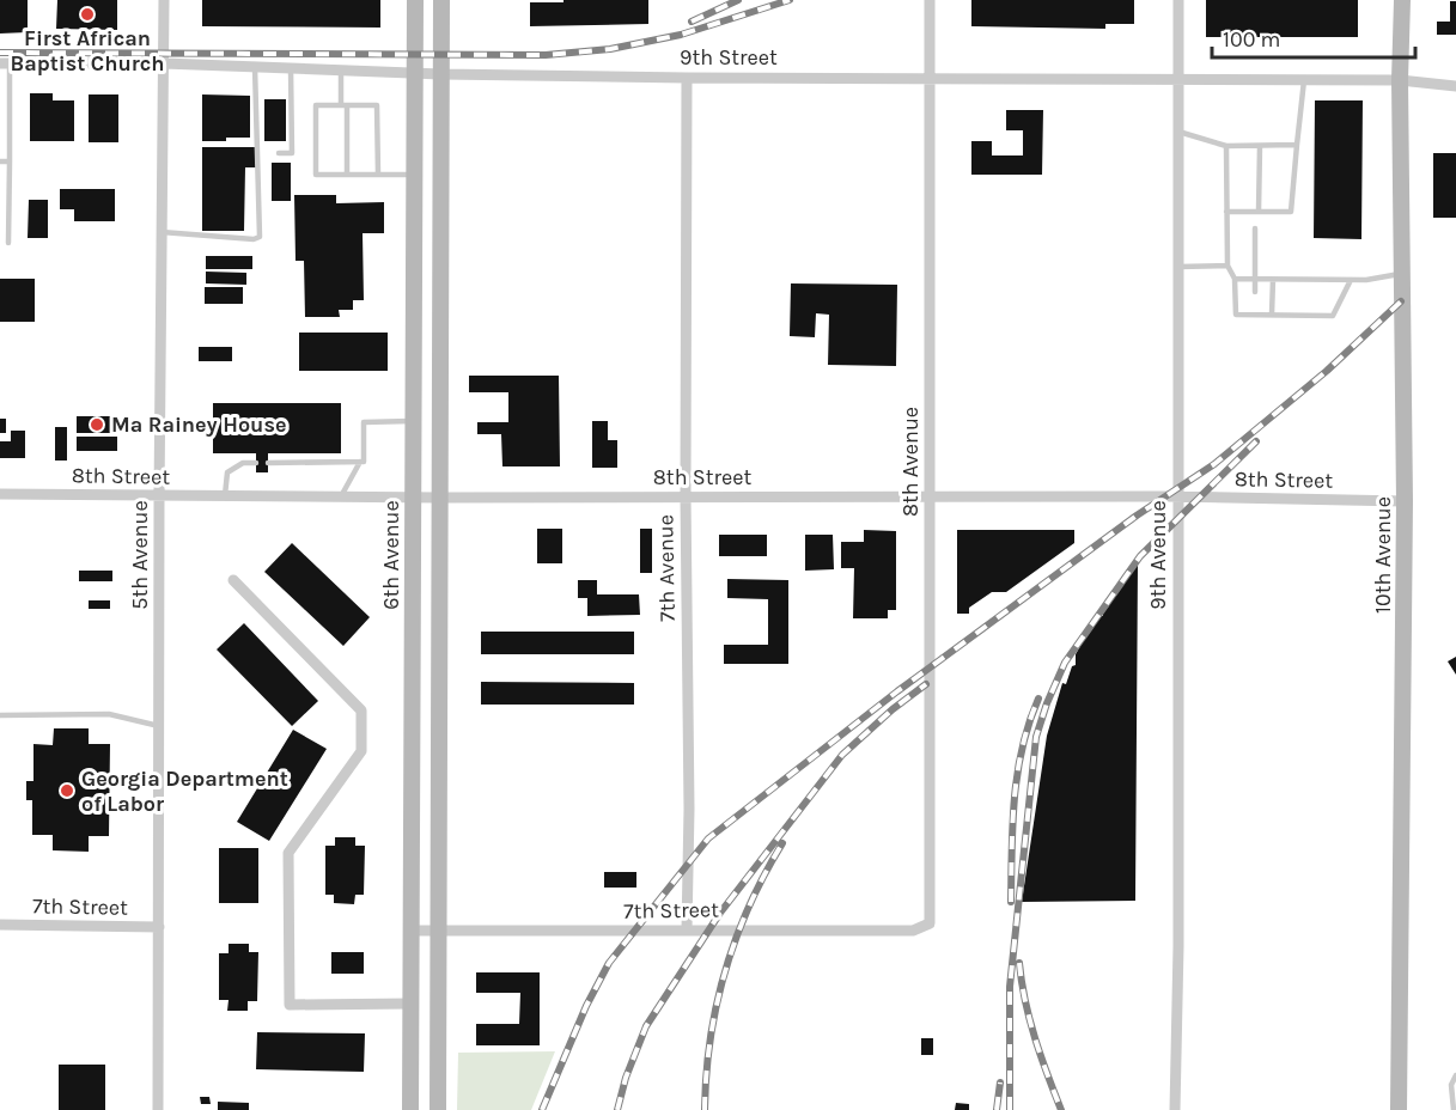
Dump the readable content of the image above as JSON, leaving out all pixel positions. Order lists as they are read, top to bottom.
{
  "streets": {
    "main road": ["6th Avenue", "10th Avenue"],
    "street": [
      "9th Street",
      "8th Avenue",
      "8th Street",
      "5th Avenue",
      "9th Avenue",
      "7th Avenue",
      "7th Street"
    ]
  },
  "crossings": [
    ["9th Street", "8th Avenue"],
    ["9th Street", "5th Avenue"],
    ["9th Street", "6th Avenue"],
    ["9th Street", "9th Avenue"],
    ["9th Street", "10th Avenue"],
    ["9th Street", "7th Avenue"],
    ["8th Avenue", "8th Street"],
    ["8th Avenue", "7th Street"],
    ["8th Street", "5th Avenue"],
    ["8th Street", "6th Avenue"],
    ["8th Street", "9th Avenue"],
    ["8th Street", "10th Avenue"],
    ["8th Street", "7th Avenue"],
    ["5th Avenue", "7th Street"],
    ["6th Avenue", "7th Street"],
    ["7th Avenue", "7th Street"]
  ],
  "places": ["First African Baptist Church", "Ma Rainey House", "Georgia Department of Labor"],
  "scale_bar": "100 m"
}
